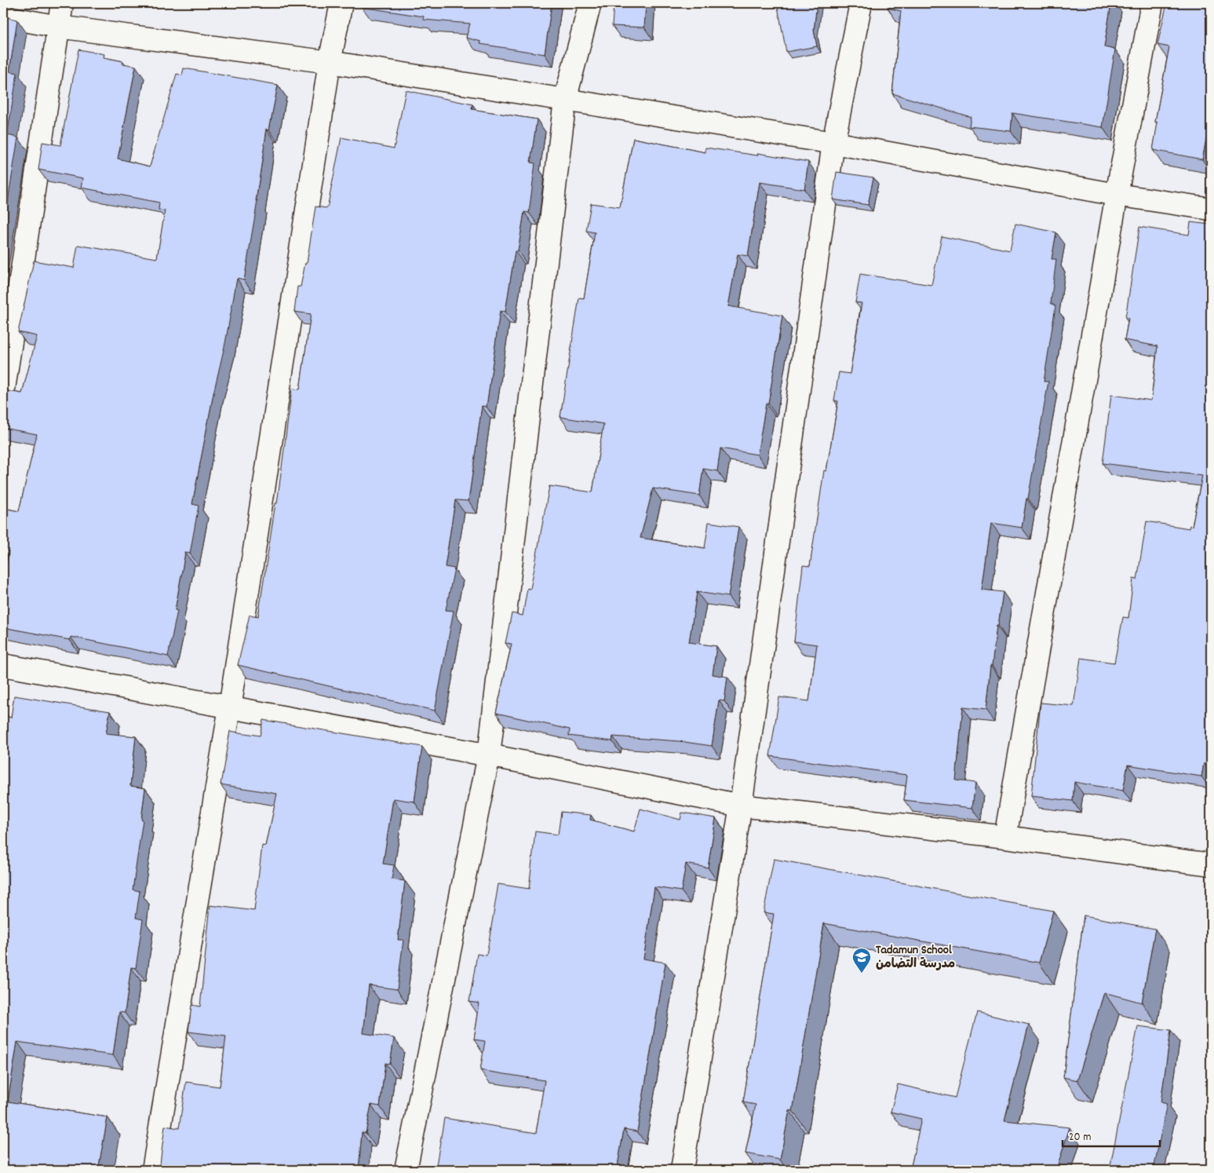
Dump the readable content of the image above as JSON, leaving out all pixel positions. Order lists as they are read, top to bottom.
{
  "places": {
    "school or university": ["Tadamun School مدرسة التضامن"]
  },
  "scale_bar": "20 m"
}
